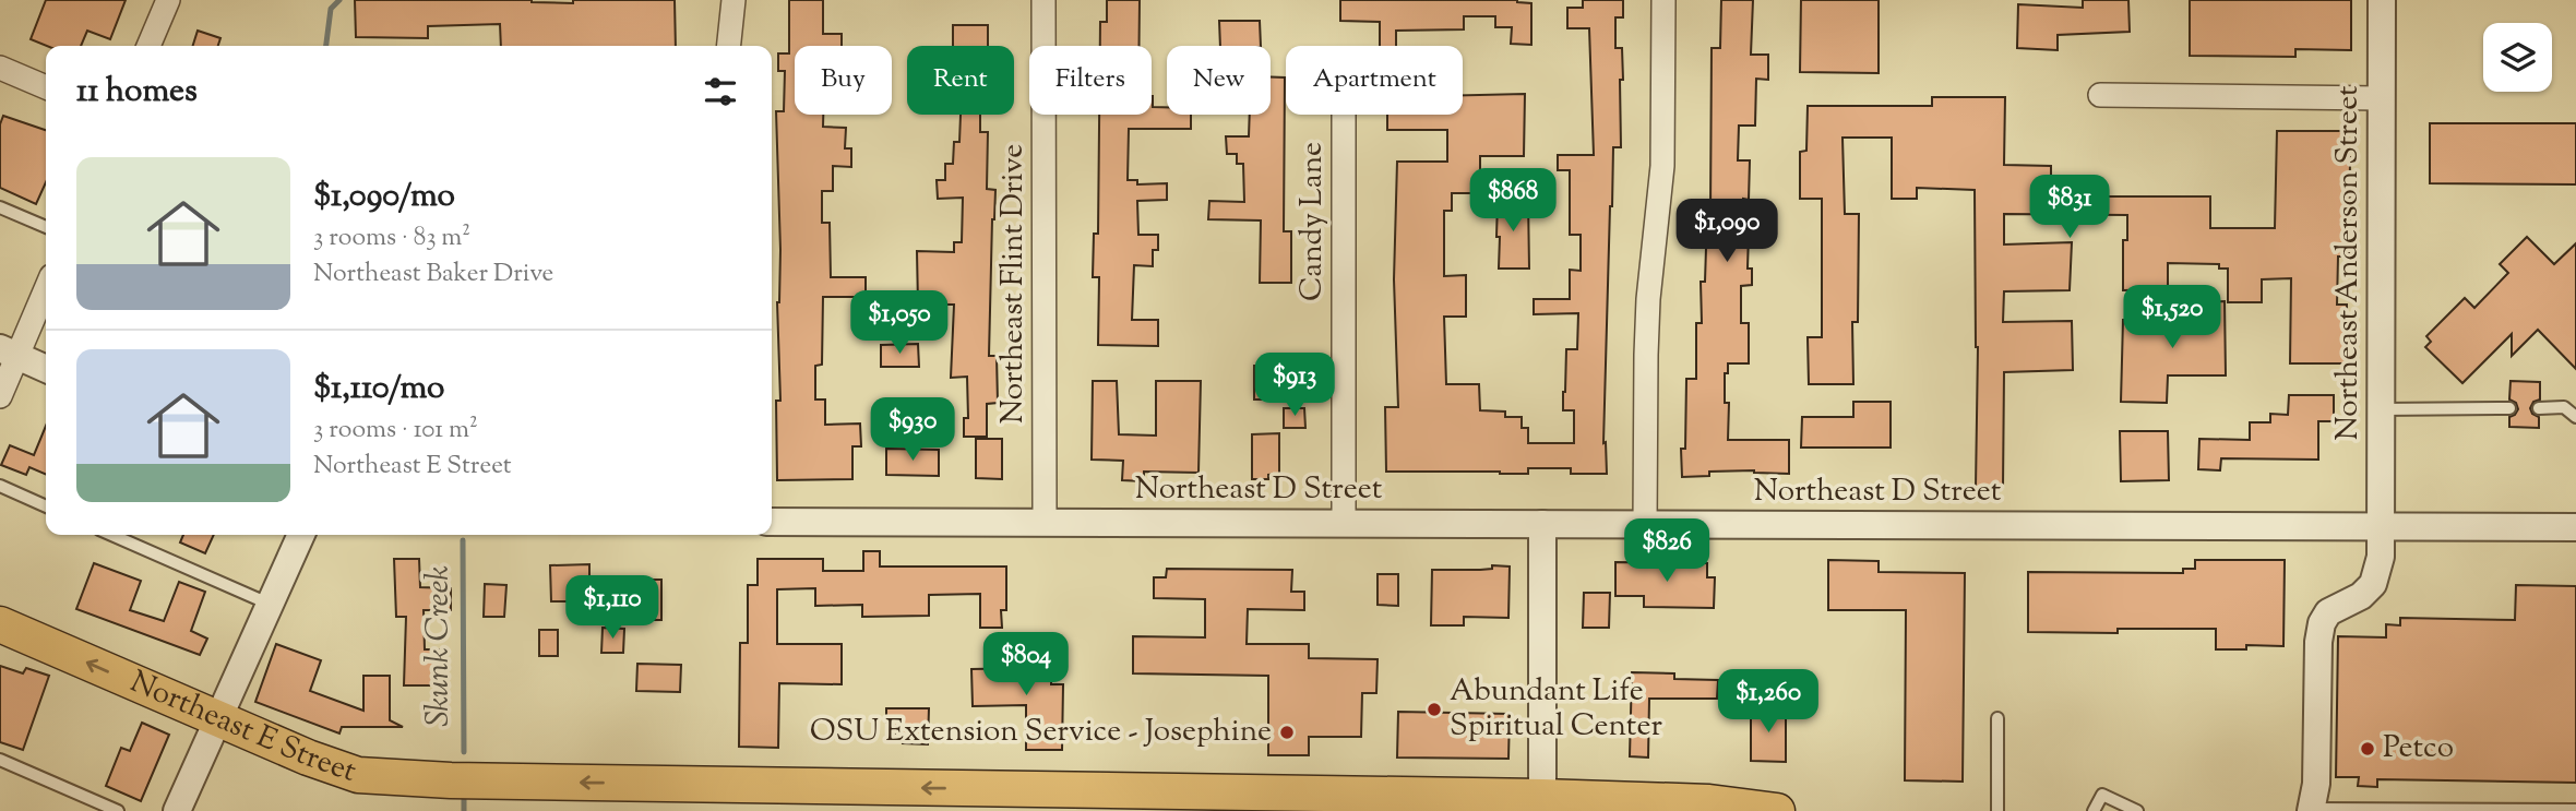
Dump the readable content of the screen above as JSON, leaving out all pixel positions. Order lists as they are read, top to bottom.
{
  "streets": {
    "main road": ["Northeast E Street"],
    "street": [
      "Candy Lane",
      "Northeast Anderson Street",
      "Northeast Flint Drive",
      "Northeast D Street"
    ]
  },
  "crossings": [
    ["Candy Lane", "Northeast D Street"],
    ["Northeast Anderson Street", "Northeast D Street"],
    ["Northeast Flint Drive", "Northeast D Street"]
  ],
  "one_way": ["Northeast E Street"],
  "water": ["Skunk Creek"],
  "places": ["Abundant Life Spiritual Center", "OSU Extension Service - Josephine", "Petco"],
  "page": {
    "chip": [
      "Buy",
      "Rent",
      "Filters",
      "New",
      "Apartment"
    ],
    "heading": "11 homes",
    "list": [
      {
        "name": "$1,090/mo",
        "note": "3 rooms · 83 m² · Northeast Baker Drive"
      },
      {
        "name": "$1,110/mo",
        "note": "3 rooms · 101 m² · Northeast E Street"
      }
    ],
    "price": [
      "$868",
      "$831",
      "$1,090",
      "$1,520",
      "$1,050",
      "$913",
      "$930",
      "$826",
      "$1,110",
      "$804",
      "$1,260"
    ]
  }
}
